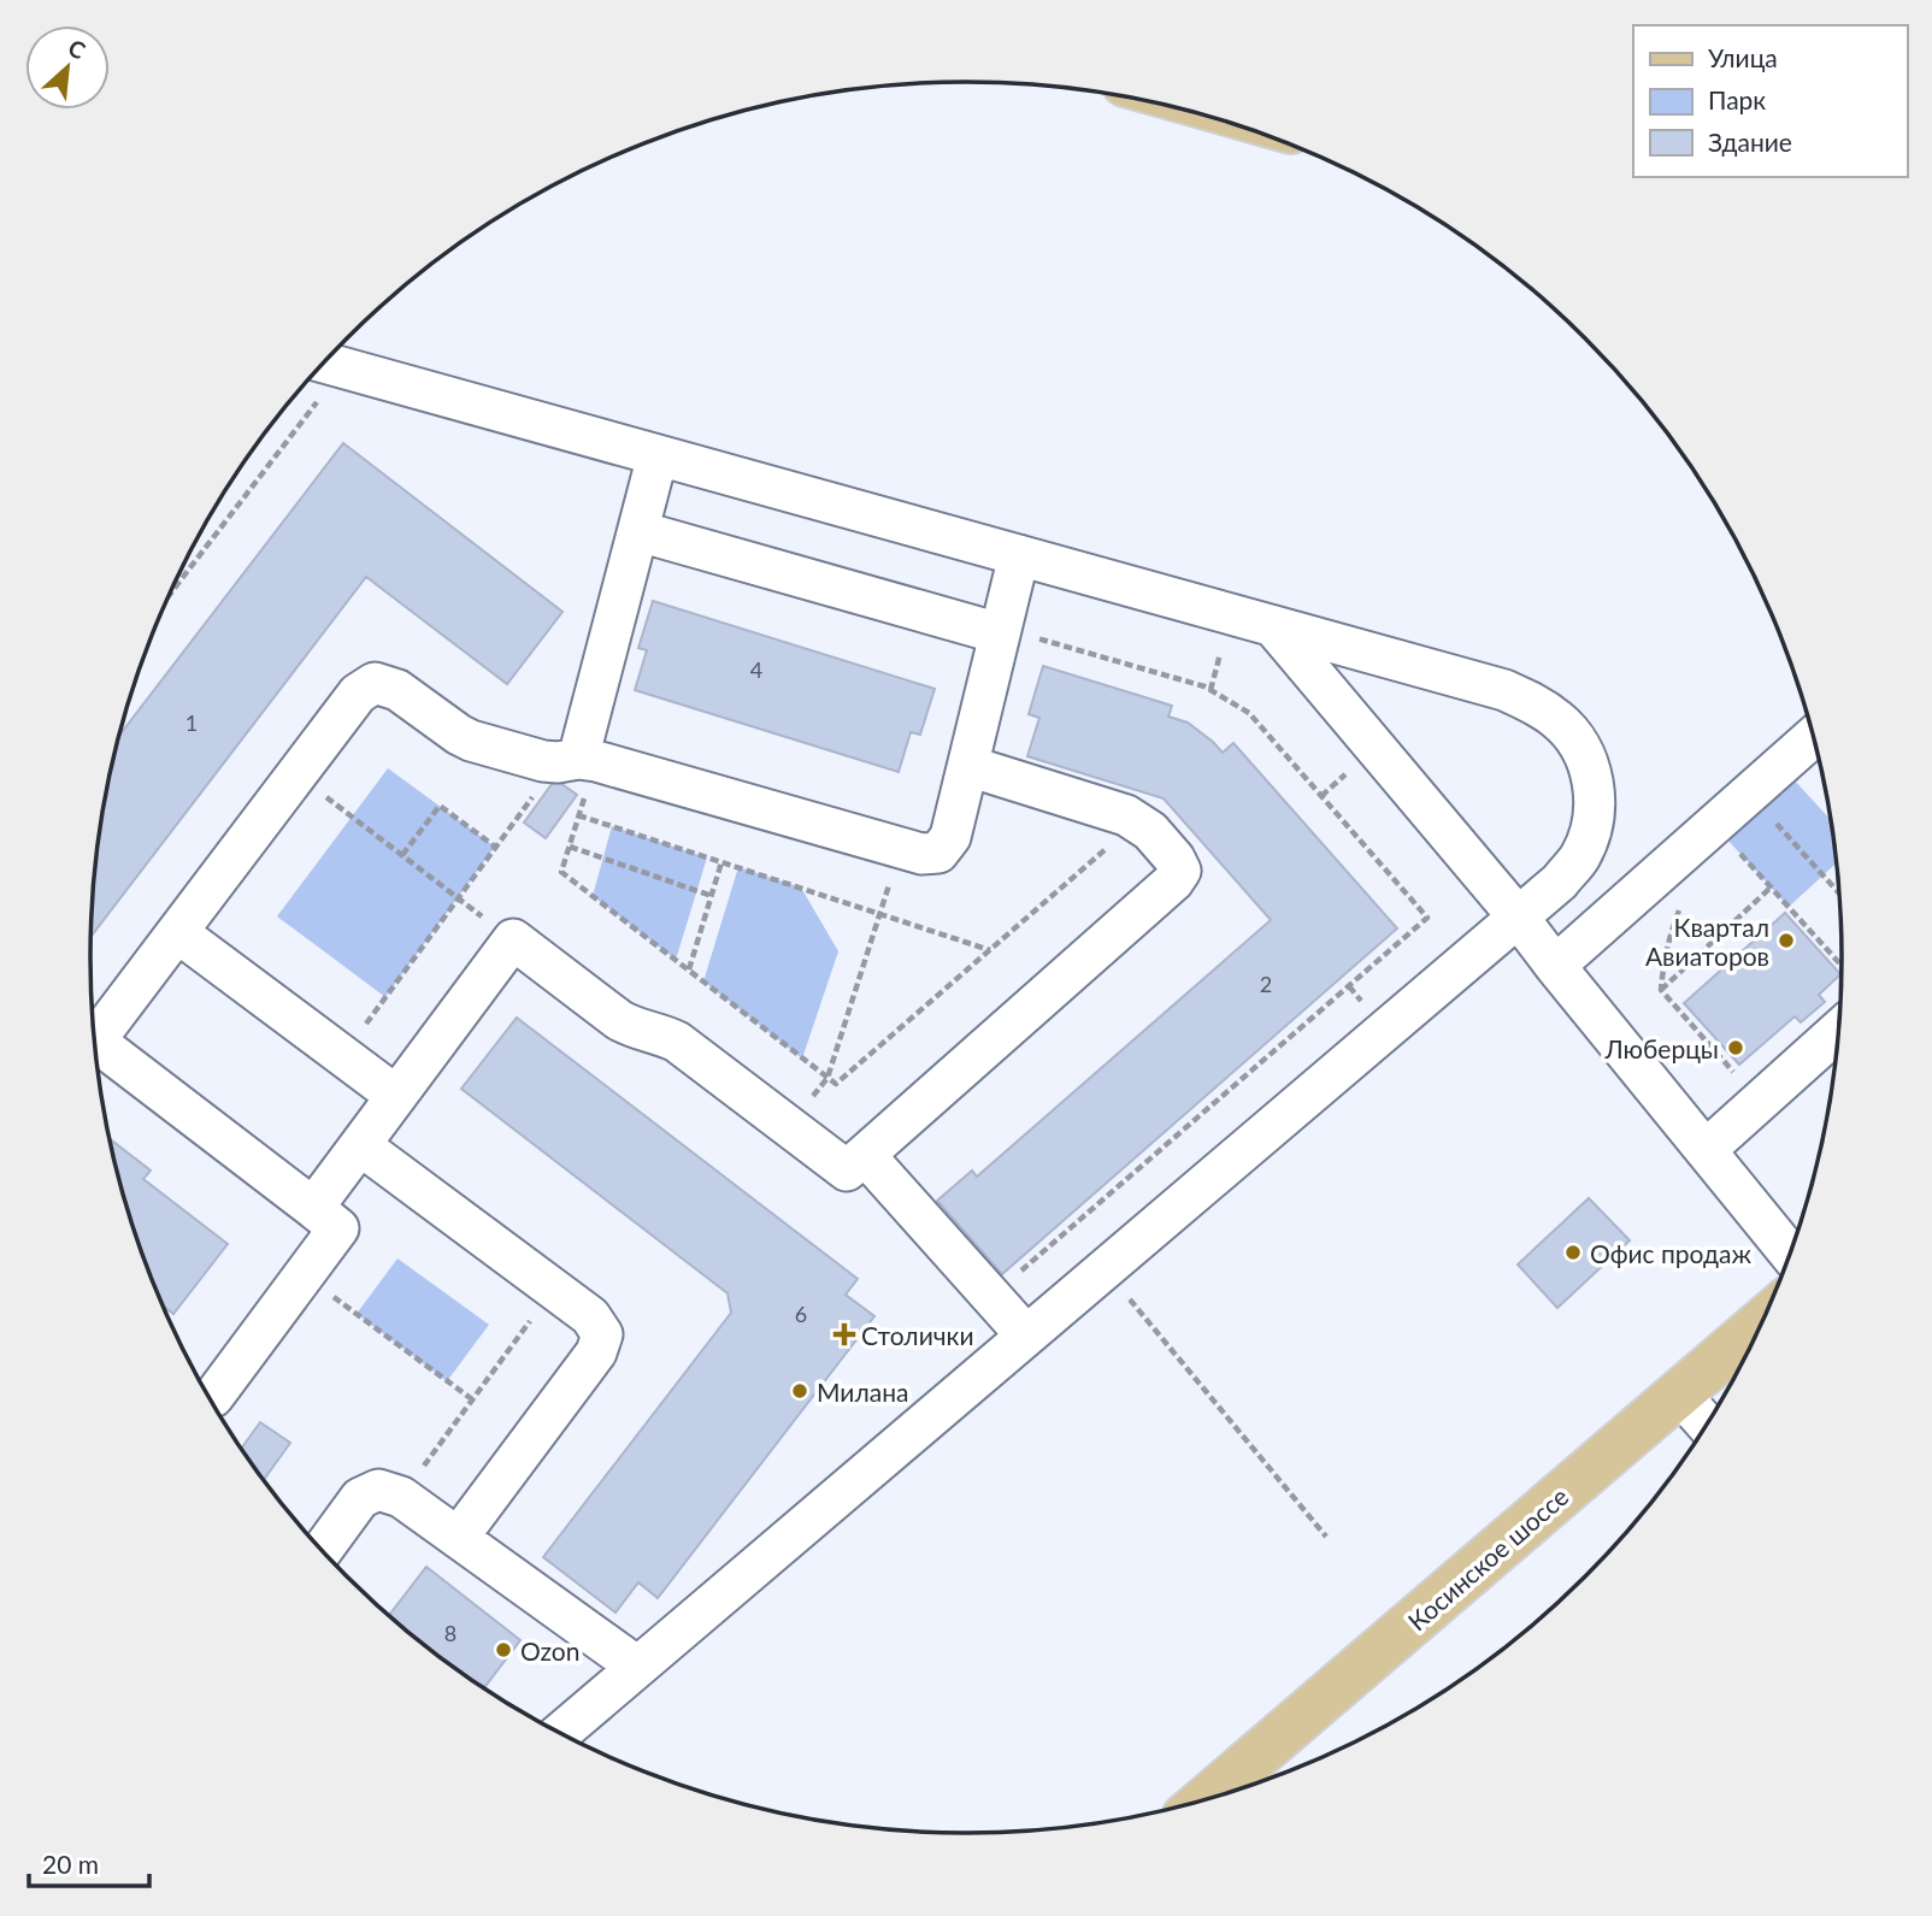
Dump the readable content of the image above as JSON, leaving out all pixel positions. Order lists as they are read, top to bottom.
{
  "streets": {
    "main road": ["Косинское шоссе"]
  },
  "places": {
    "other": [
      "Квартал Авиаторов",
      "Люберцы",
      "Офис продаж",
      "Милана",
      "Ozon"
    ],
    "health": ["Столички"]
  },
  "house_numbers": [
    "4",
    "1",
    "2",
    "6",
    "8"
  ],
  "legend": ["Улица", "Парк", "Здание"],
  "scale_bar": "20 m",
  "north": "top right"
}
